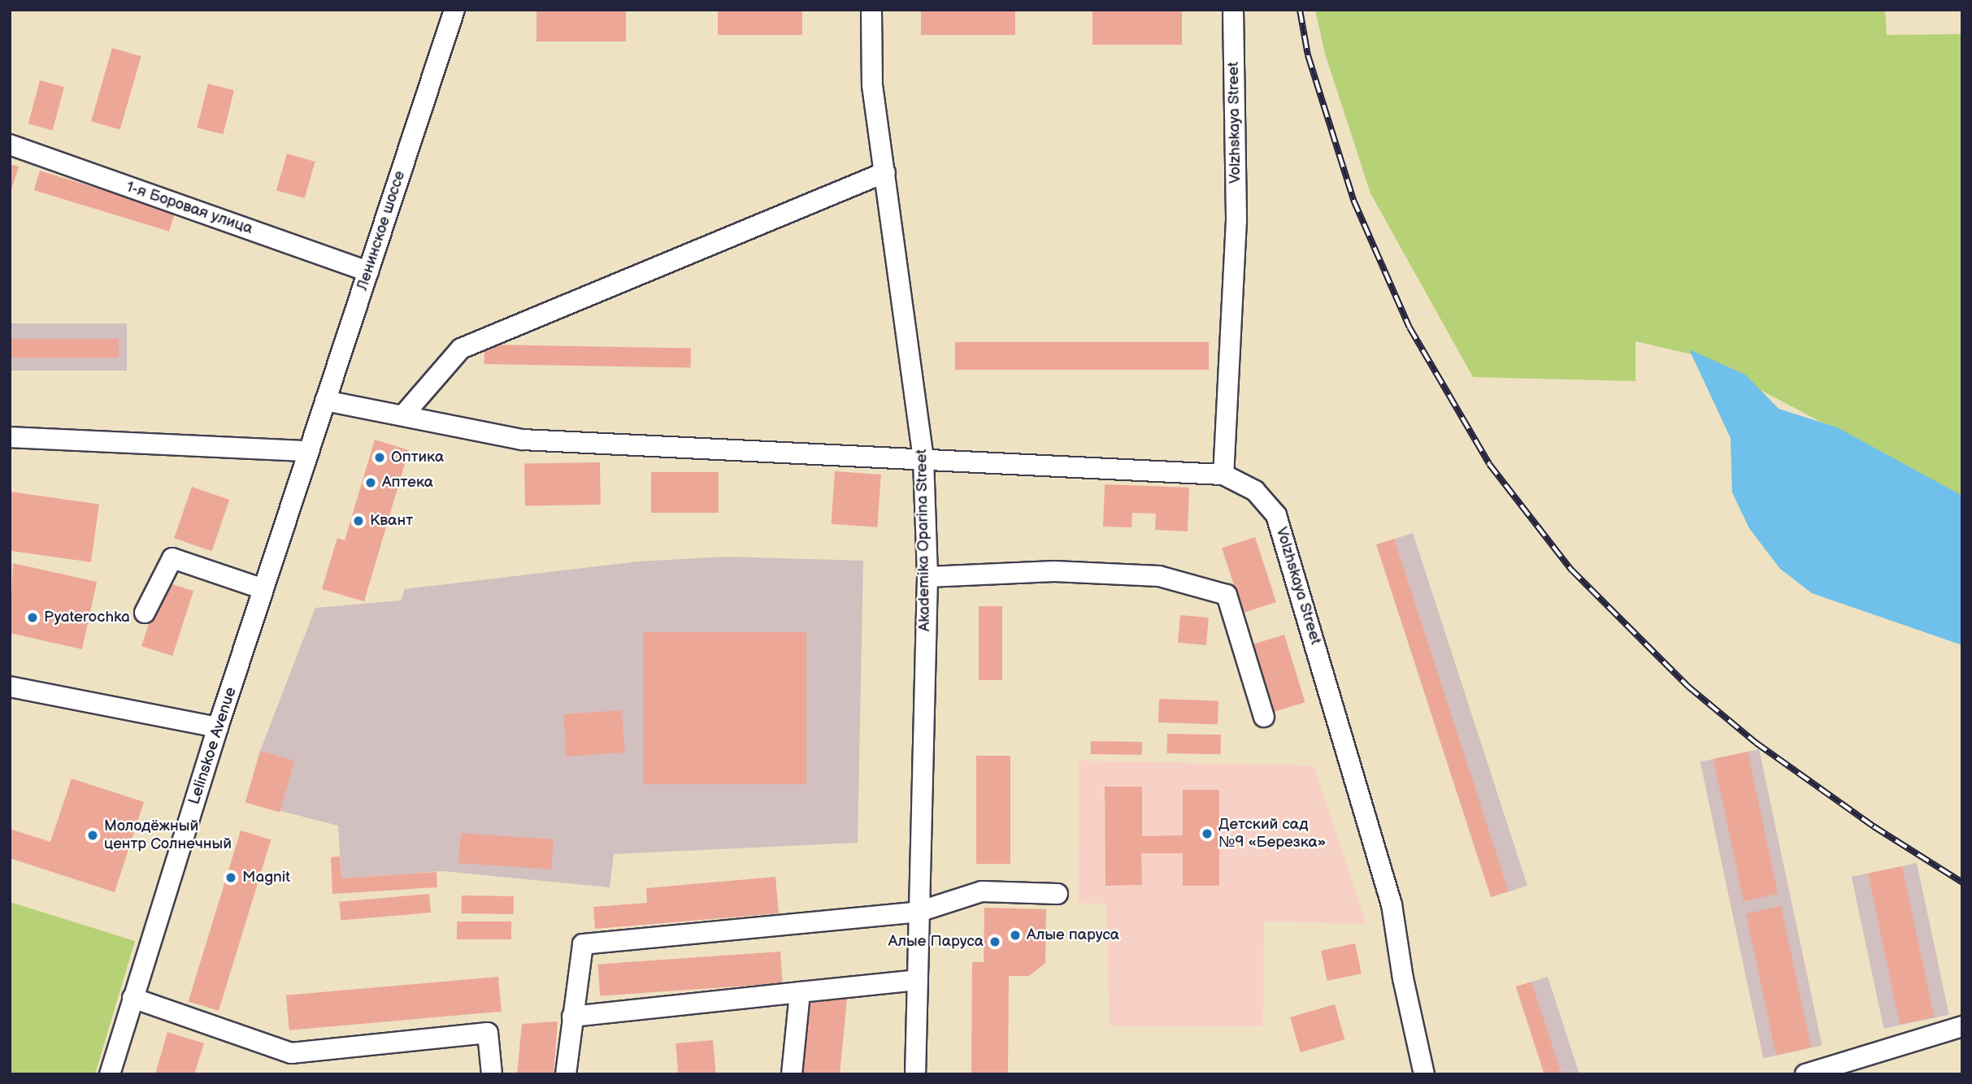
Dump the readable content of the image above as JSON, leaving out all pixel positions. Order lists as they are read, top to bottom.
{
  "streets": {
    "street": [
      "Volzhskaya Street",
      "1-я Боровая улица",
      "Ленинское шоссе",
      "Akademika Oparina Street",
      "Lelinskoe Avenue"
    ]
  },
  "crossings": [
    ["1-я Боровая улица", "Ленинское шоссе"],
    ["Ленинское шоссе", "Lelinskoe Avenue"]
  ],
  "places": [
    "Оптика",
    "Аптека",
    "Квант",
    "Pyaterochka",
    "Детский сад №9 «Березка»",
    "Молодёжный центр Солнечный",
    "Magnit",
    "Алые паруса",
    "Алые Паруса"
  ]
}
